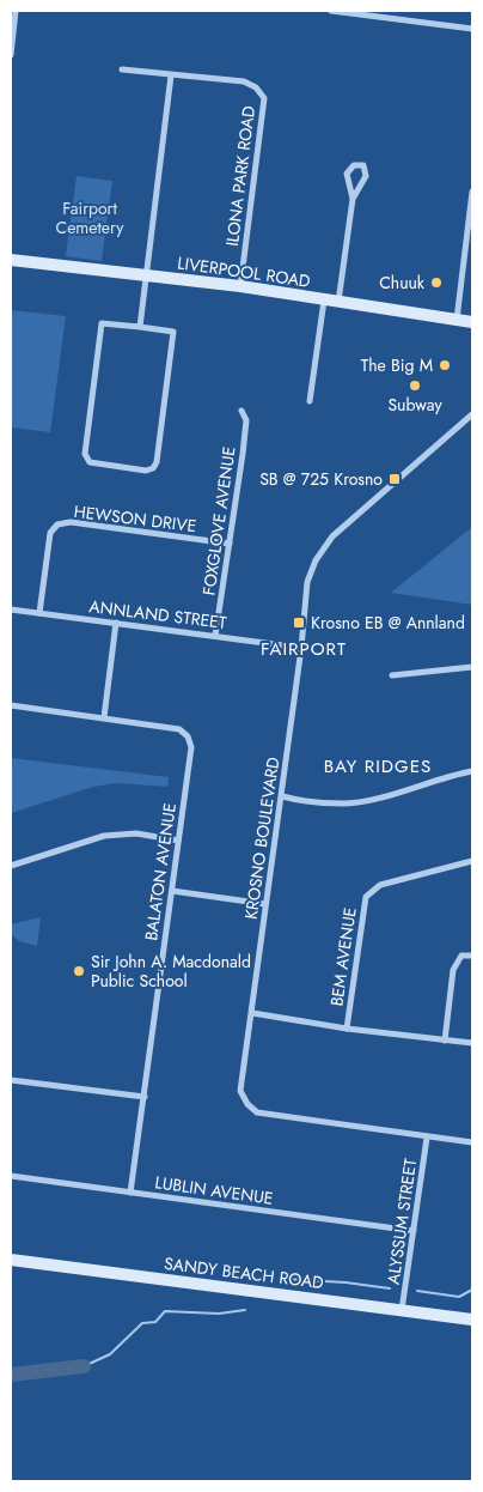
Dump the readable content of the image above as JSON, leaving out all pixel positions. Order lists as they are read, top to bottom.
{
  "streets": {
    "street": [
      "ILONA PARK ROAD",
      "LIVERPOOL ROAD",
      "HEWSON DRIVE",
      "FOXGLOVE AVENUE",
      "ANNLAND STREET",
      "KROSNO BOULEVARD",
      "BALATON AVENUE",
      "BEM AVENUE",
      "LUBLIN AVENUE",
      "ALYSSUM STREET",
      "SANDY BEACH ROAD"
    ]
  },
  "crossings": [
    ["ILONA PARK ROAD", "LIVERPOOL ROAD"],
    ["HEWSON DRIVE", "FOXGLOVE AVENUE"],
    ["HEWSON DRIVE", "ANNLAND STREET"],
    ["FOXGLOVE AVENUE", "ANNLAND STREET"],
    ["ANNLAND STREET", "KROSNO BOULEVARD"],
    ["KROSNO BOULEVARD", "ALYSSUM STREET"],
    ["BALATON AVENUE", "LUBLIN AVENUE"],
    ["LUBLIN AVENUE", "ALYSSUM STREET"],
    ["ALYSSUM STREET", "SANDY BEACH ROAD"]
  ],
  "districts": ["FAIRPORT", "BAY RIDGES"],
  "parks": ["Fairport Cemetery"],
  "places": {
    "other": [
      "Chuuk",
      "The Big M",
      "Subway",
      "Sir John A. Macdonald Public School"
    ],
    "transit": ["SB @ 725 Krosno", "Krosno EB @ Annland"]
  }
}
